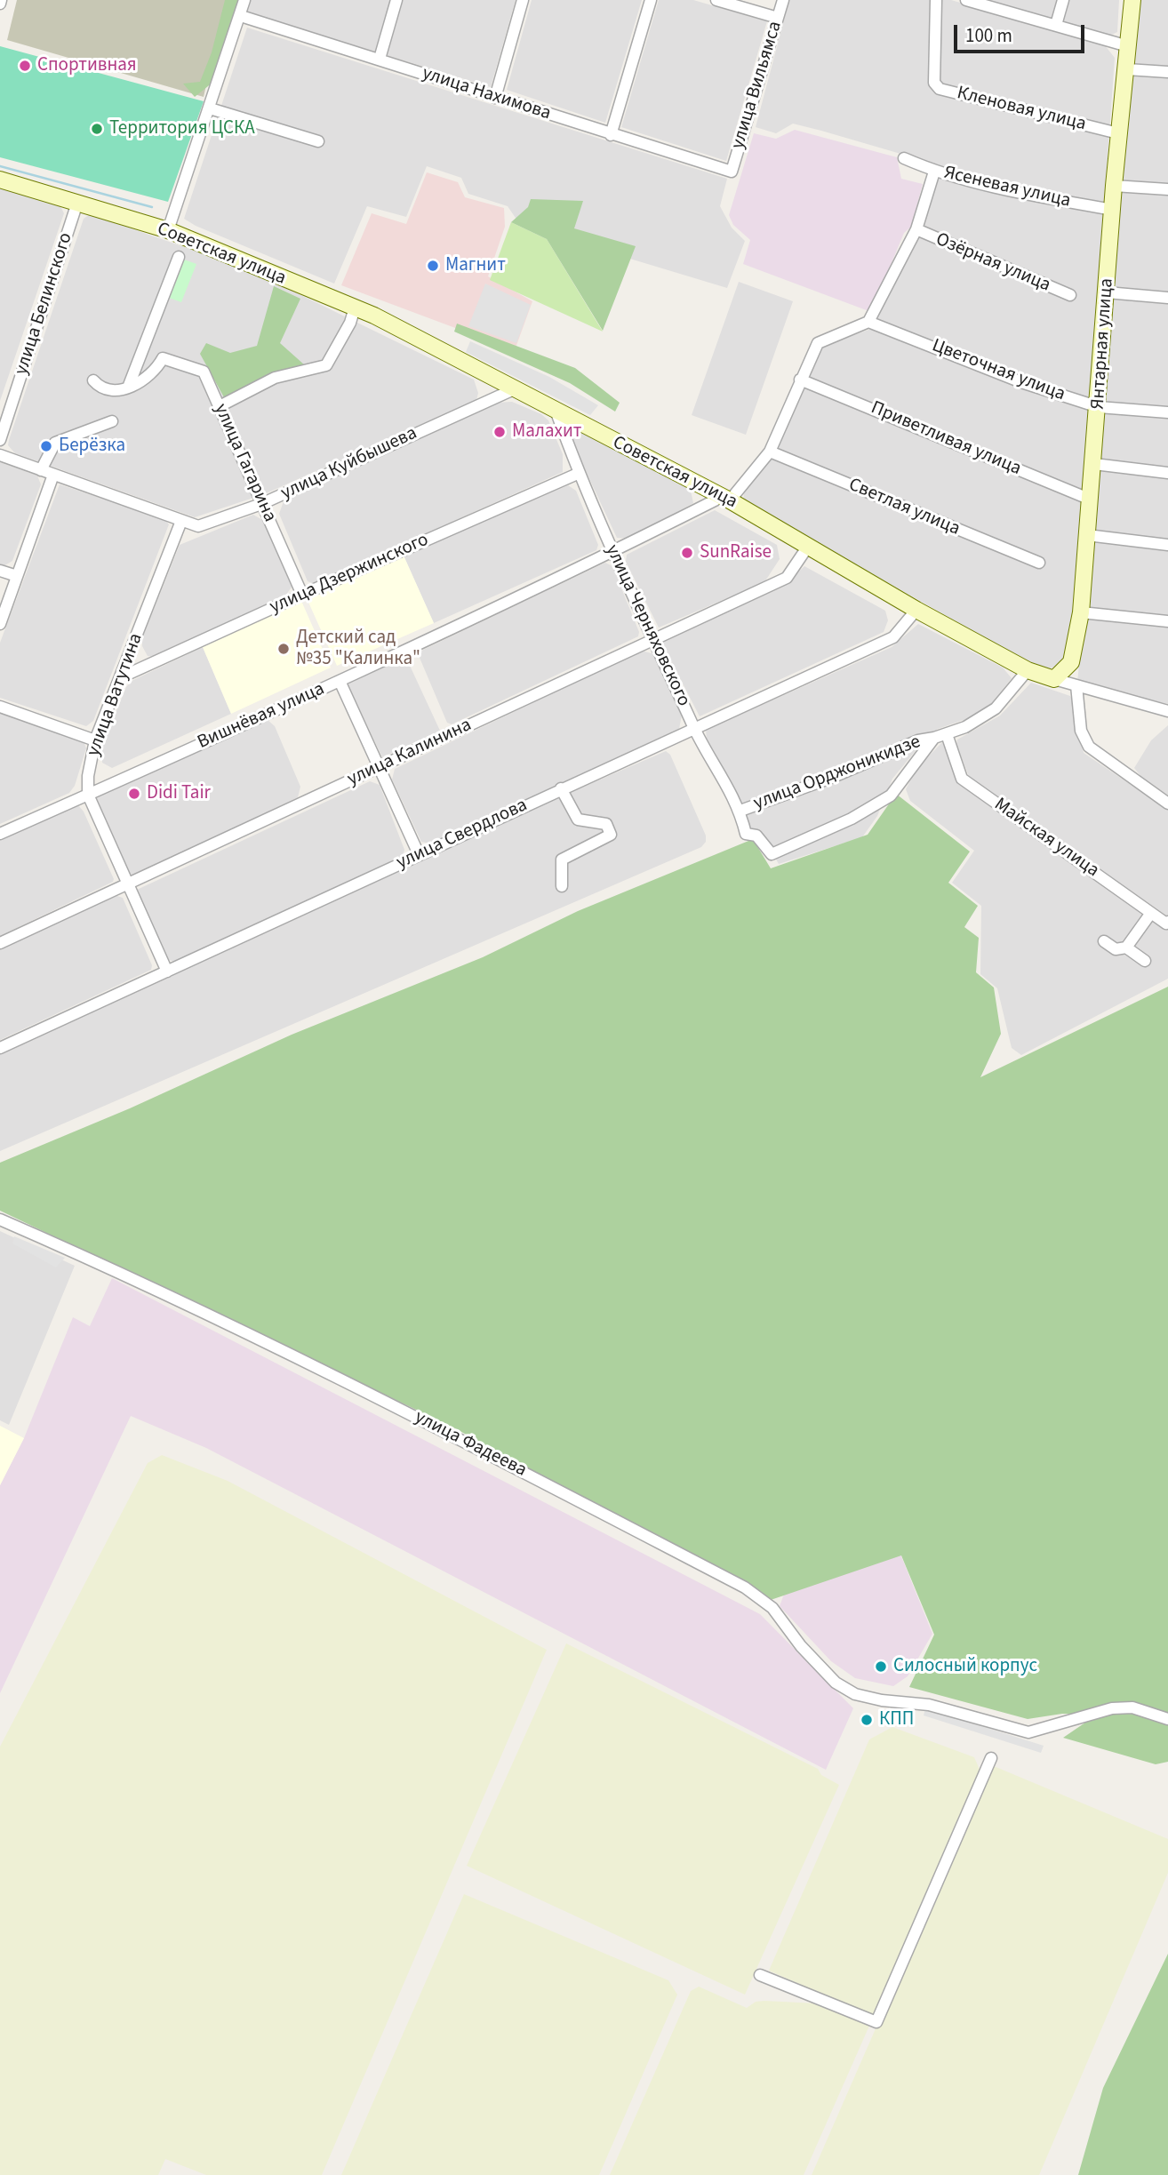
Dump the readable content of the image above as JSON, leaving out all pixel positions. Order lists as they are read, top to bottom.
{
  "streets": {
    "street": [
      "улица Вильямса",
      "улица Нахимова",
      "Кленовая улица",
      "Ясеневая улица",
      "Советская улица",
      "Озёрная улица",
      "улица Белинского",
      "Янтарная улица",
      "Цветочная улица",
      "Приветливая улица",
      "улица Гагарина",
      "улица Куйбышева",
      "Светлая улица",
      "улица Дзержинского",
      "улица Черняховского",
      "улица Ватутина",
      "Вишнёвая улица",
      "улица Калинина",
      "улица Орджоникидзе",
      "улица Свердлова",
      "Майская улица",
      "улица Фадеева"
    ]
  },
  "crossings": [
    ["улица Вильямса", "улица Нахимова"],
    ["Кленовая улица", "Янтарная улица"],
    ["Ясеневая улица", "Янтарная улица"],
    ["Советская улица", "улица Белинского"],
    ["Советская улица", "Янтарная улица"],
    ["Советская улица", "улица Куйбышева"],
    ["Советская улица", "улица Черняховского"],
    ["Советская улица", "Вишнёвая улица"],
    ["Советская улица", "улица Калинина"],
    ["Советская улица", "улица Орджоникидзе"],
    ["Советская улица", "улица Свердлова"],
    ["Янтарная улица", "Цветочная улица"],
    ["Янтарная улица", "Приветливая улица"],
    ["улица Гагарина", "улица Куйбышева"],
    ["улица Гагарина", "улица Дзержинского"],
    ["улица Куйбышева", "улица Ватутина"],
    ["улица Дзержинского", "улица Черняховского"],
    ["улица Дзержинского", "улица Ватутина"],
    ["улица Черняховского", "Вишнёвая улица"],
    ["улица Черняховского", "улица Калинина"],
    ["улица Черняховского", "улица Орджоникидзе"],
    ["улица Черняховского", "улица Свердлова"],
    ["улица Ватутина", "Вишнёвая улица"],
    ["улица Ватутина", "улица Калинина"],
    ["улица Ватутина", "улица Свердлова"],
    ["улица Орджоникидзе", "Майская улица"]
  ],
  "places": [
    "Спортивная",
    "Территория ЦСКА",
    "Магнит",
    "Малахит",
    "Берёзка",
    "SunRaise",
    "Детский сад №35 \"Калинка\"",
    "Didi Tair",
    "Силосный корпус",
    "КПП"
  ],
  "scale_bar": "100 m"
}
